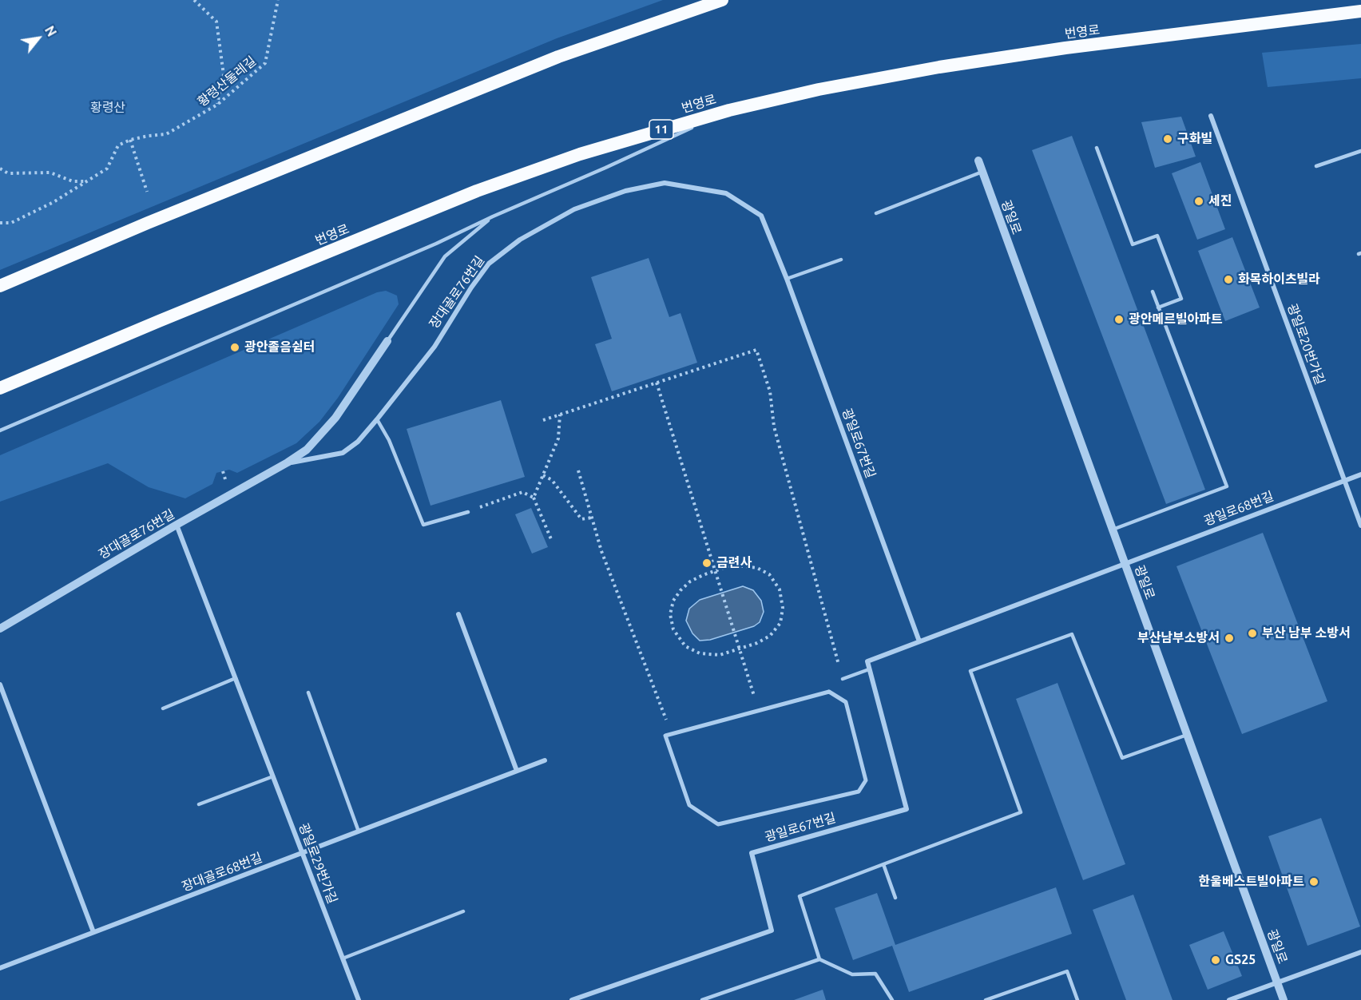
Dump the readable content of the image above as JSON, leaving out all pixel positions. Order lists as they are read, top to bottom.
{
  "streets": {
    "highway": ["번영로", "11"],
    "street": [
      "광일로",
      "장대골로76번길",
      "광일로20번가길",
      "광일로67번길",
      "광일로68번길",
      "광일로29번가길",
      "장대골로68번길"
    ],
    "path": ["황령산둘레길"]
  },
  "crossings": [
    ["광일로", "광일로68번길"],
    ["장대골로76번길", "광일로67번길"],
    ["장대골로76번길", "광일로29번가길"],
    ["광일로20번가길", "광일로68번길"],
    ["광일로29번가길", "장대골로68번길"]
  ],
  "parks": ["황령산"],
  "places": [
    "구화빌",
    "세진",
    "화목하이츠빌라",
    "광안메르빌아파트",
    "광안졸음쉼터",
    "금련사",
    "부산 남부 소방서",
    "부산남부소방서",
    "한울베스트빌아파트",
    "GS25"
  ],
  "north": "top right"
}
